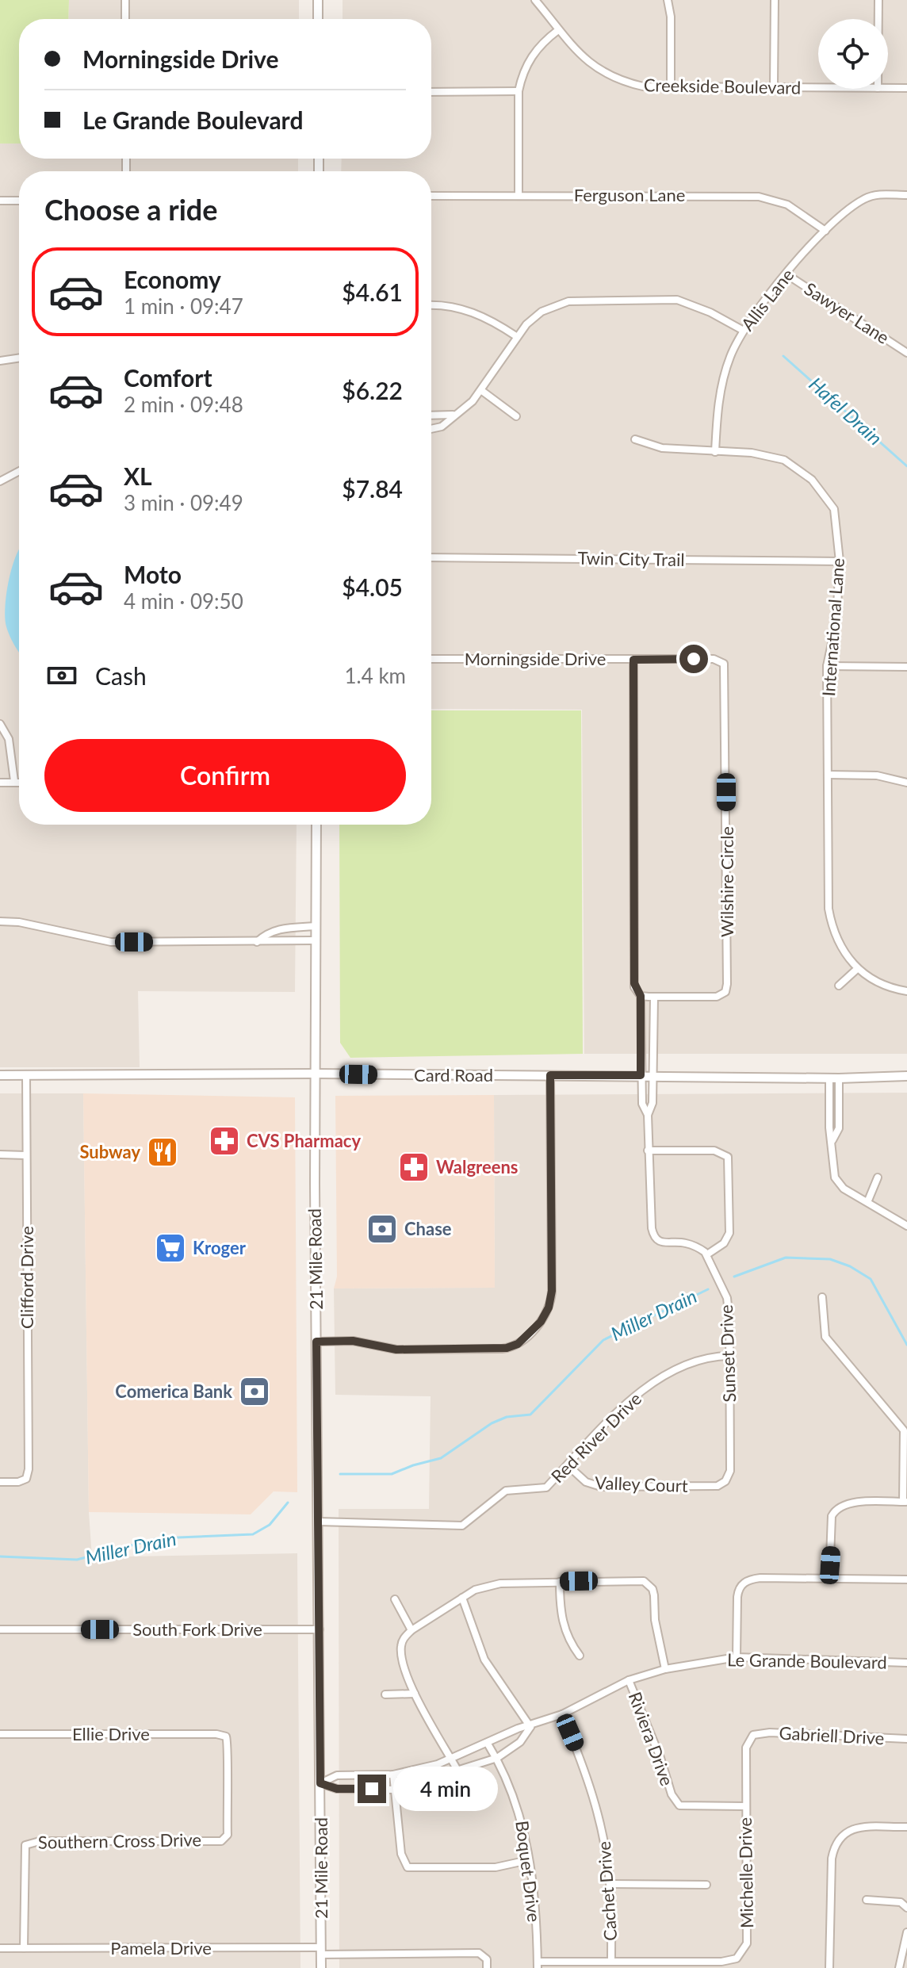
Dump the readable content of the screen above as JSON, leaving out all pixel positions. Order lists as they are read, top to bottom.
{
  "streets": {
    "street": [
      "Creekside Boulevard",
      "Ferguson Lane",
      "Allis Lane",
      "Sawyer Lane",
      "Twin City Trail",
      "International Lane",
      "Morningside Drive",
      "Wilshire Circle",
      "Card Road",
      "21 Mile Road",
      "Clifford Drive",
      "Sunset Drive",
      "Red River Drive",
      "Valley Court",
      "South Fork Drive",
      "Le Grande Boulevard",
      "Ellie Drive",
      "Gabriell Drive",
      "Riviera Drive",
      "Southern Cross Drive",
      "Boquet Drive",
      "Michelle Drive",
      "Cachet Drive",
      "Pamela Drive"
    ]
  },
  "crossings": [
    ["Ferguson Lane", "Allis Lane"],
    ["Allis Lane", "Sawyer Lane"],
    ["Allis Lane", "International Lane"],
    ["Twin City Trail", "International Lane"],
    ["Morningside Drive", "Wilshire Circle"],
    ["Card Road", "21 Mile Road"],
    ["Card Road", "Clifford Drive"],
    ["21 Mile Road", "Red River Drive"],
    ["21 Mile Road", "South Fork Drive"],
    ["21 Mile Road", "Le Grande Boulevard"],
    ["21 Mile Road", "Pamela Drive"],
    ["Sunset Drive", "Red River Drive"],
    ["Sunset Drive", "Valley Court"],
    ["Red River Drive", "Valley Court"],
    ["Le Grande Boulevard", "Riviera Drive"],
    ["Le Grande Boulevard", "Boquet Drive"],
    ["Le Grande Boulevard", "Cachet Drive"],
    ["Ellie Drive", "Southern Cross Drive"],
    ["Gabriell Drive", "Riviera Drive"],
    ["Gabriell Drive", "Michelle Drive"],
    ["Riviera Drive", "Michelle Drive"],
    ["Southern Cross Drive", "Pamela Drive"]
  ],
  "water": ["Hafel Drain", "Miller Drain"],
  "places": {
    "pharmacy": ["CVS Pharmacy", "Walgreens"],
    "restaurant": ["Subway"],
    "bank": ["Chase", "Comerica Bank"],
    "supermarket": ["Kroger"]
  },
  "page": {
    "banner": ["Morningside Drive", "Le Grande Boulevard"],
    "heading": "Choose a ride",
    "list": [
      {
        "name": "Economy",
        "note": "1 min · 09:47",
        "value": "$4.61"
      },
      {
        "name": "Comfort",
        "note": "2 min · 09:48",
        "value": "$6.22"
      },
      {
        "name": "XL",
        "note": "3 min · 09:49",
        "value": "$7.84"
      },
      {
        "name": "Moto",
        "note": "4 min · 09:50",
        "value": "$4.05"
      }
    ],
    "pay": ["Cash", "1.4 km"],
    "buttons": "Confirm",
    "bubble": "4 min"
  }
}
